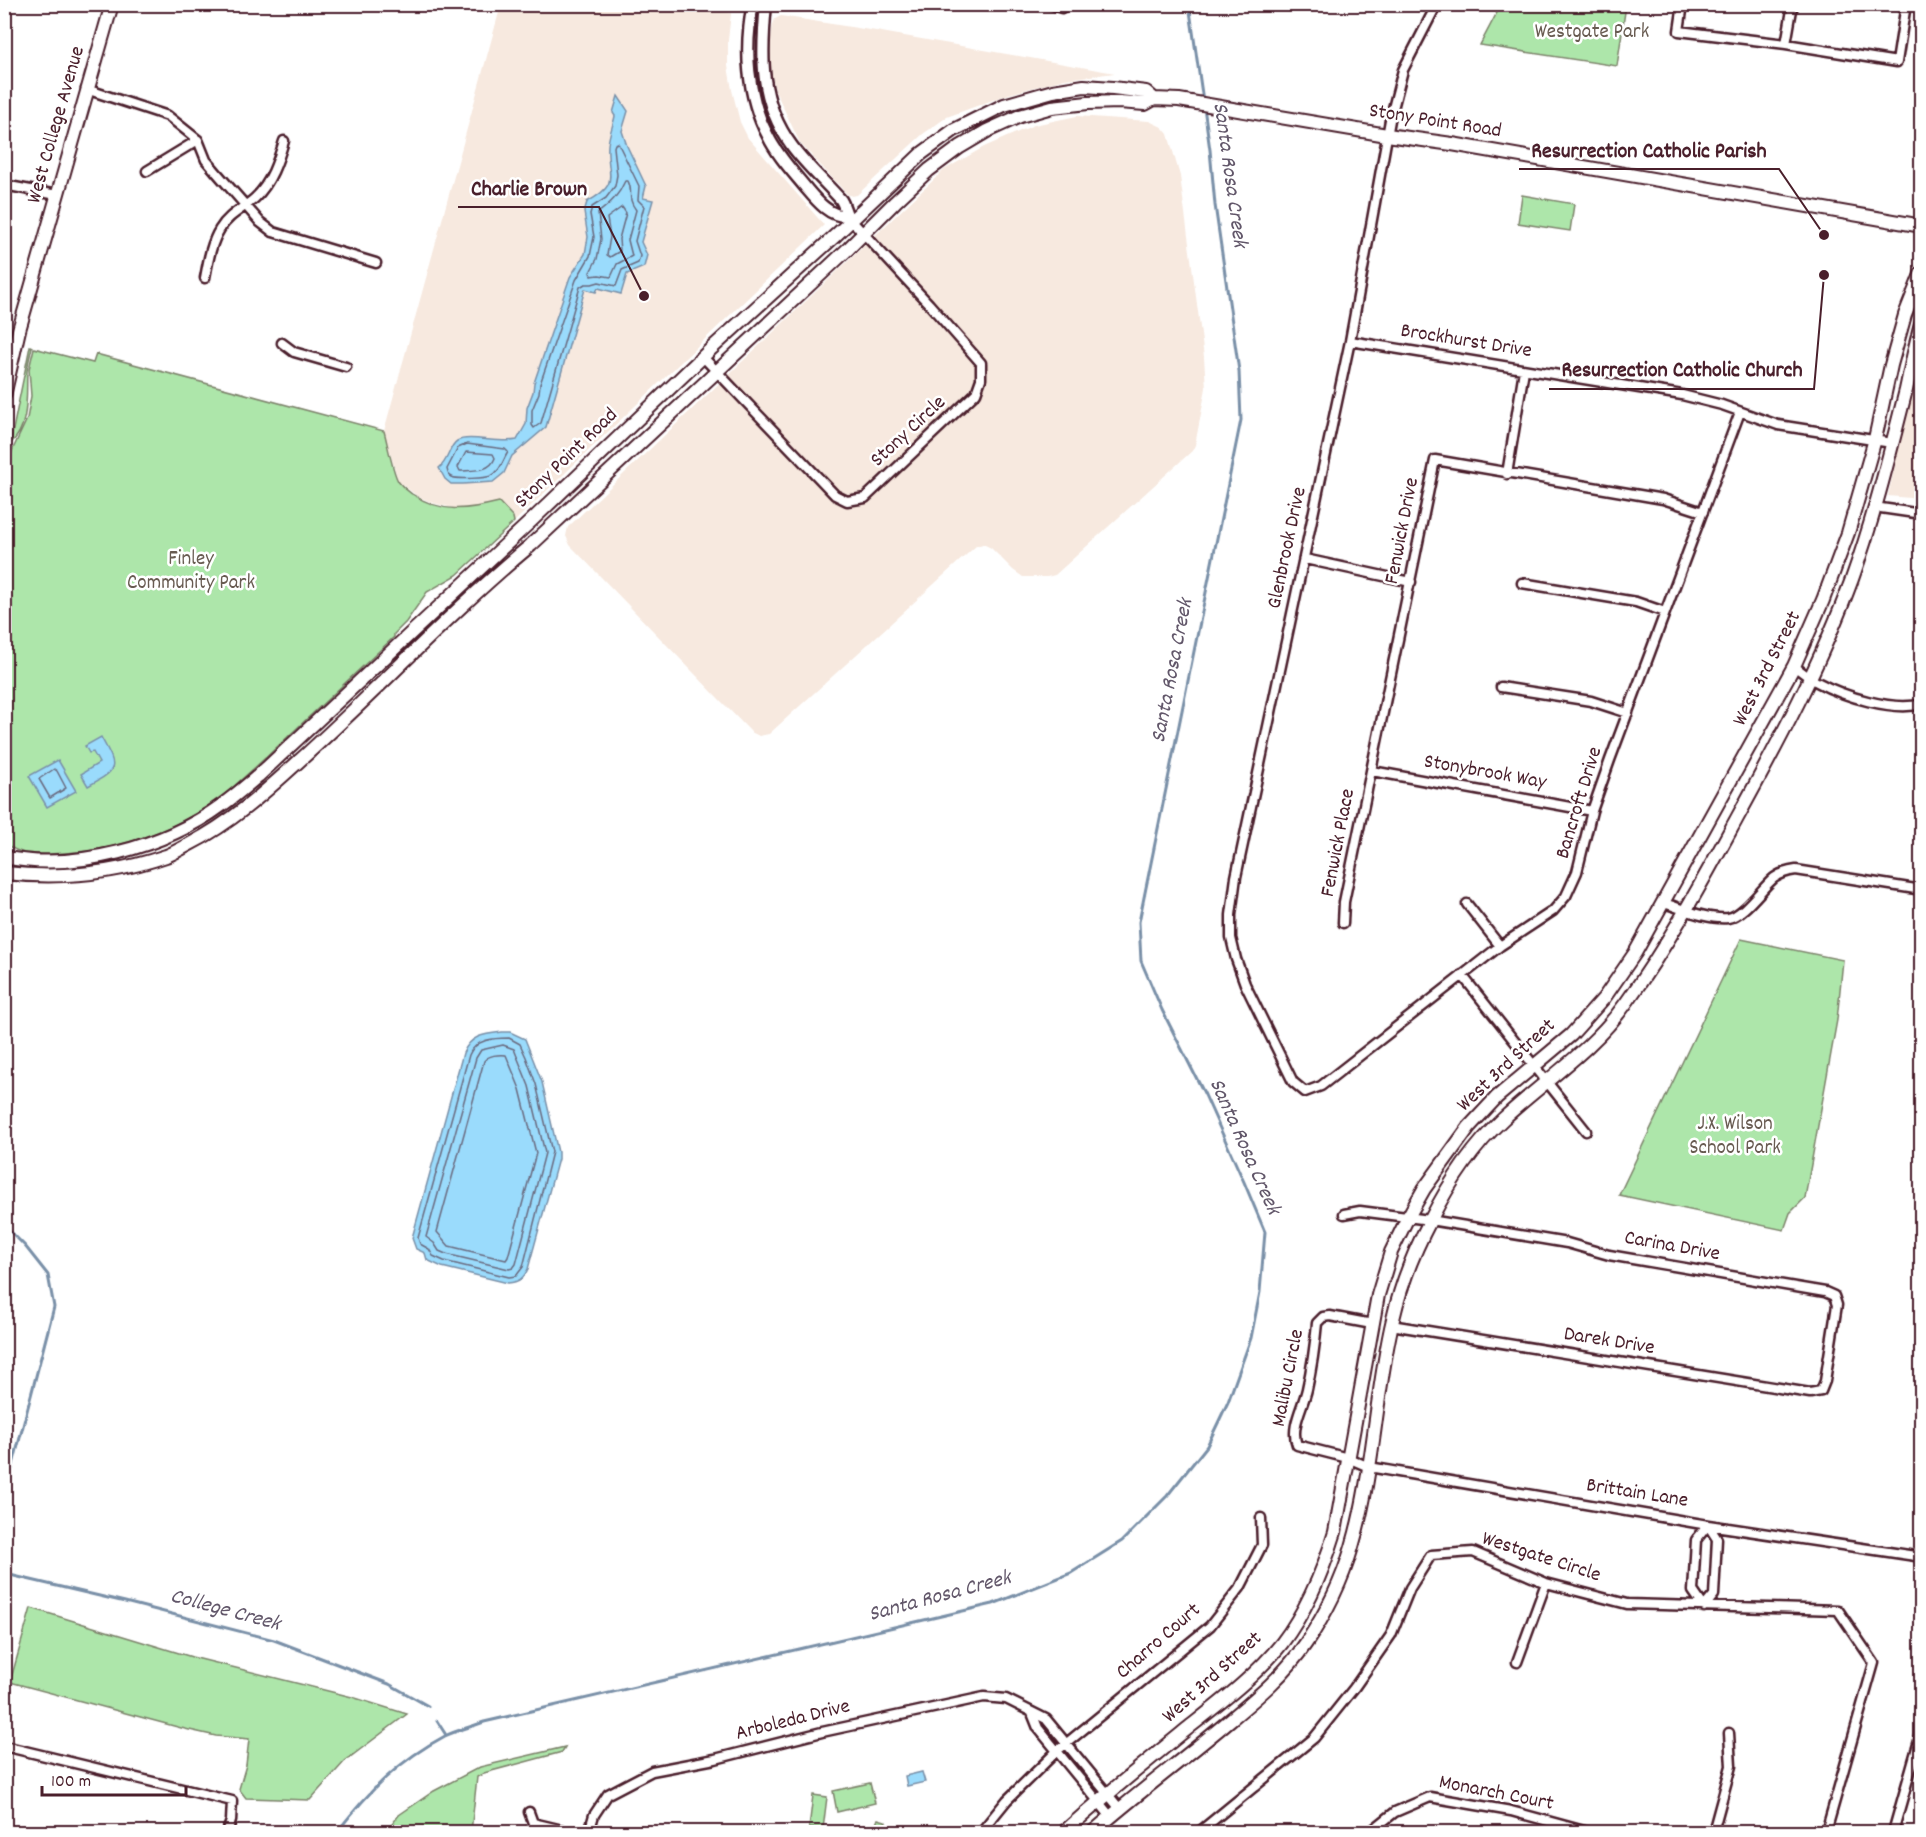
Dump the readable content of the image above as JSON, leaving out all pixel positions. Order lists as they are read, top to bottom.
{
  "streets": {
    "main road": ["Stony Point Road", "West College Avenue", "West 3rd Street"],
    "street": [
      "Brockhurst Drive",
      "Stony Circle",
      "Fenwick Drive",
      "Glenbrook Drive",
      "Stonybrook Way",
      "Bancroft Drive",
      "Fenwick Place",
      "Carina Drive",
      "Darek Drive",
      "Malibu Circle",
      "Brittain Lane",
      "Westgate Circle",
      "Charro Court",
      "Arboleda Drive",
      "Monarch Court"
    ]
  },
  "crossings": [
    ["Stony Point Road", "Stony Circle"],
    ["Stony Point Road", "Glenbrook Drive"],
    ["Brockhurst Drive", "Glenbrook Drive"],
    ["Brockhurst Drive", "West 3rd Street"],
    ["Brockhurst Drive", "Bancroft Drive"],
    ["Fenwick Drive", "Stonybrook Way"],
    ["Fenwick Drive", "Bancroft Drive"],
    ["Fenwick Drive", "Fenwick Place"],
    ["Glenbrook Drive", "Bancroft Drive"],
    ["West 3rd Street", "Carina Drive"],
    ["West 3rd Street", "Darek Drive"],
    ["West 3rd Street", "Malibu Circle"],
    ["West 3rd Street", "Brittain Lane"],
    ["West 3rd Street", "Arboleda Drive"],
    ["Stonybrook Way", "Bancroft Drive"],
    ["Stonybrook Way", "Fenwick Place"],
    ["Carina Drive", "Darek Drive"],
    ["Malibu Circle", "Brittain Lane"],
    ["Charro Court", "Arboleda Drive"]
  ],
  "water": ["Santa Rosa Creek", "College Creek"],
  "parks": ["Westgate Park", "Finley Community Park", "J.X. Wilson School Park"],
  "places": ["Resurrection Catholic Parish", "Resurrection Catholic Church", "Charlie Brown"],
  "scale_bar": "100 m"
}
